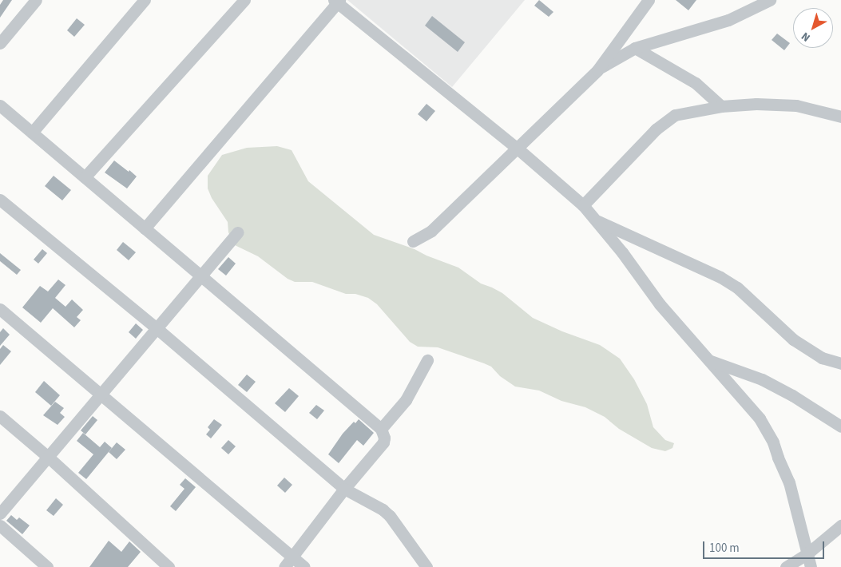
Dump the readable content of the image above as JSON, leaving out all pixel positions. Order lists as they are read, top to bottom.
{
  "scale_bar": "100 m",
  "north": "bottom left"
}
